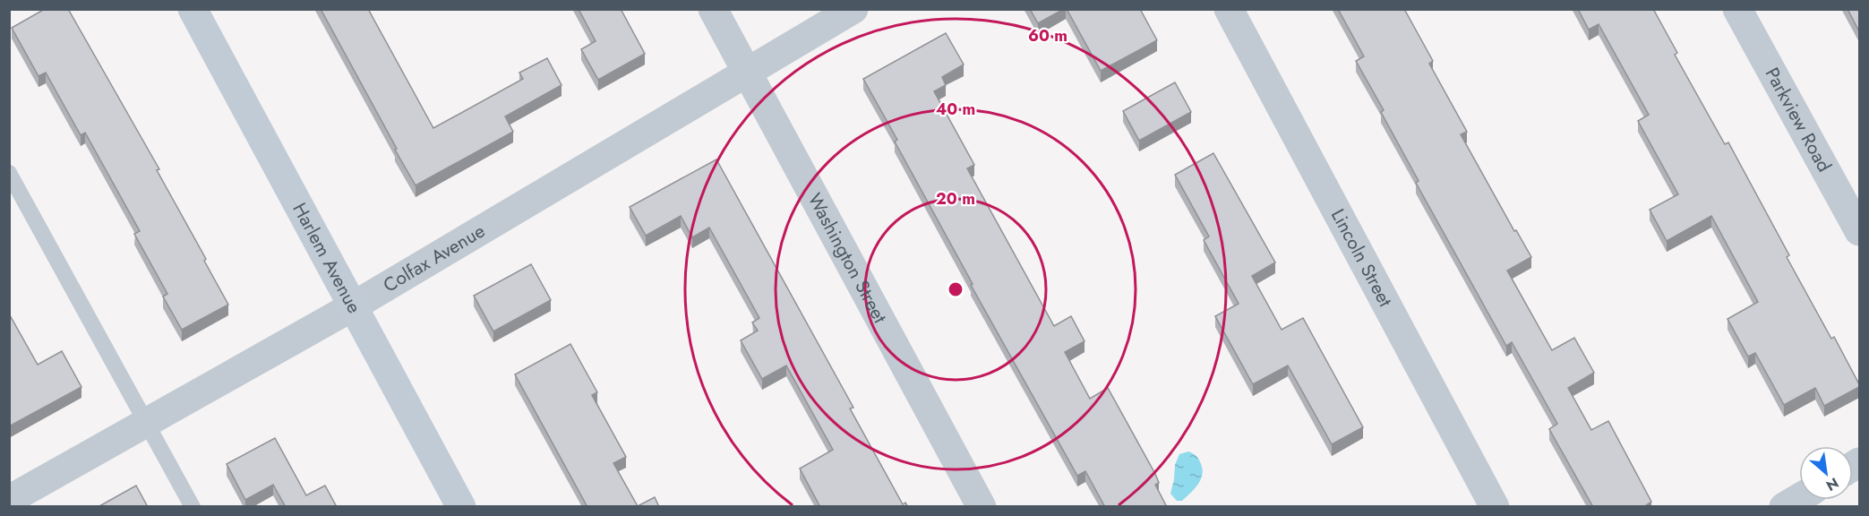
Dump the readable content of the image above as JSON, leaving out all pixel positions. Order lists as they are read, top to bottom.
{
  "streets": {
    "main road": ["Harlem Avenue"],
    "street": [
      "Parkview Road",
      "Colfax Avenue",
      "Washington Street",
      "Lincoln Street"
    ]
  },
  "crossings": [
    ["Harlem Avenue", "Colfax Avenue"],
    ["Colfax Avenue", "Washington Street"]
  ],
  "north": "bottom right",
  "rings": ["60 m", "40 m", "20 m"]
}
